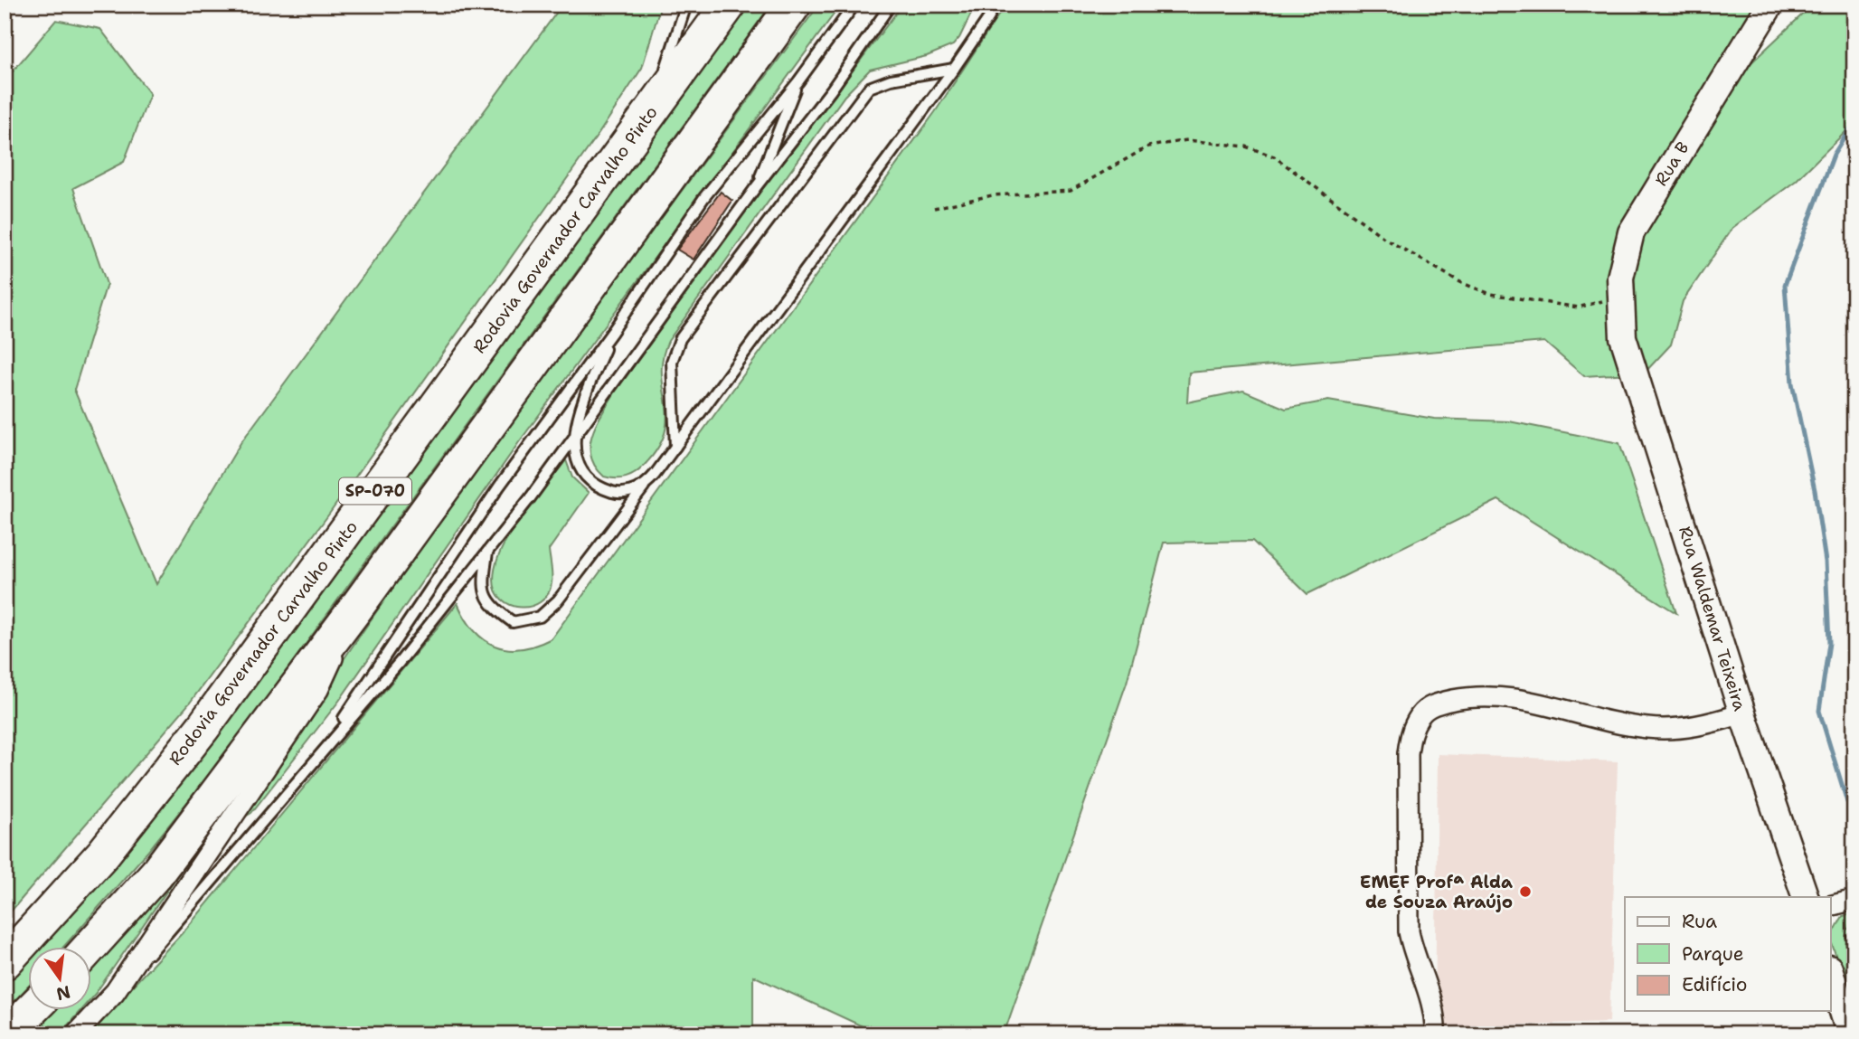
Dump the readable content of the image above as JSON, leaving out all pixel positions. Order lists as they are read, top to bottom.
{
  "streets": {
    "highway": ["Rodovia Governador Carvalho Pinto", "SP-070"],
    "street": ["Rua B", "Rua Waldemar Teixeira"]
  },
  "crossings": [
    ["Rua B", "Rua Waldemar Teixeira"]
  ],
  "places": ["EMEF Profª Alda de Souza Araújo"],
  "legend": ["Rua", "Parque", "Edifício"],
  "north": "bottom"
}
